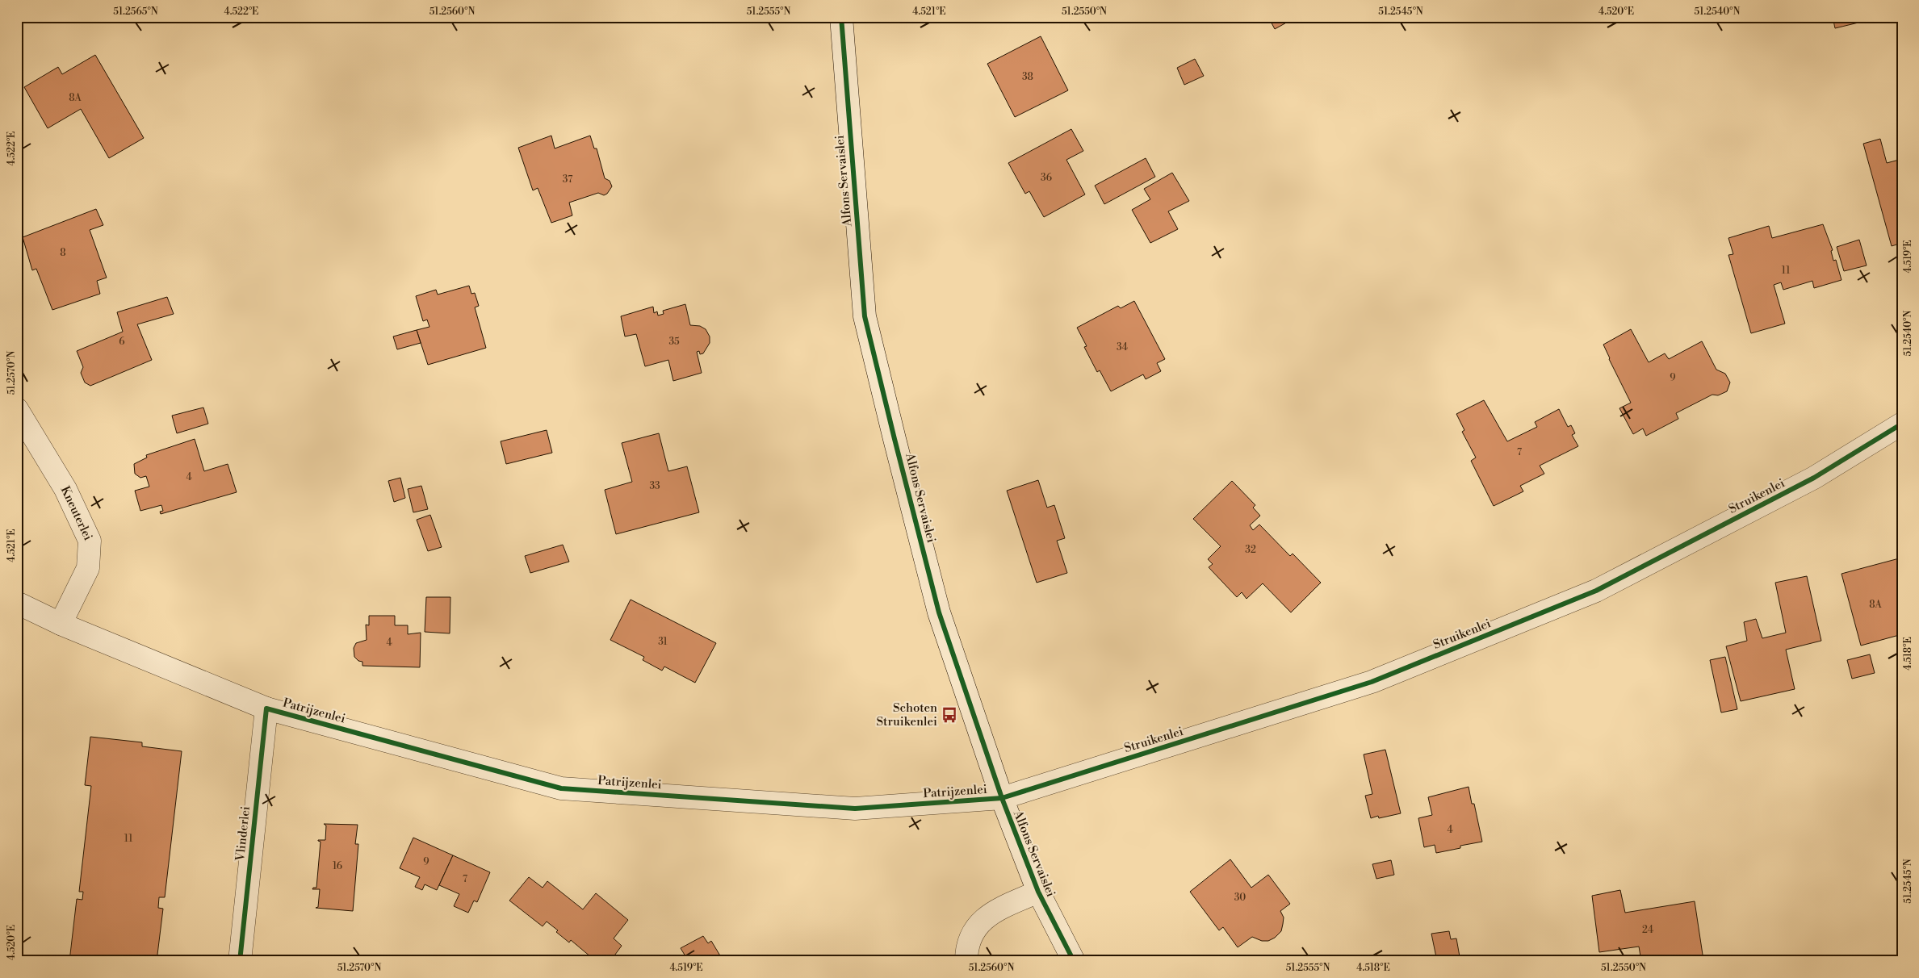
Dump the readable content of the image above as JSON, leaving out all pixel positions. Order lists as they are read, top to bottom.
{
  "streets": {
    "street": [
      "Alfons Servaislei",
      "Struikenlei",
      "Kneuterlei",
      "Patrijzenlei",
      "Vlinderlei"
    ]
  },
  "crossings": [
    ["Alfons Servaislei", "Struikenlei"],
    ["Alfons Servaislei", "Patrijzenlei"],
    ["Struikenlei", "Patrijzenlei"],
    ["Kneuterlei", "Patrijzenlei"],
    ["Patrijzenlei", "Vlinderlei"]
  ],
  "places": {
    "bus stop": ["Schoten Struikenlei"]
  },
  "house_numbers": [
    "38",
    "8A",
    "36",
    "37",
    "8",
    "11",
    "6",
    "35",
    "34",
    "9",
    "7",
    "4",
    "33",
    "32",
    "8A",
    "31",
    "4",
    "4",
    "11",
    "9",
    "16",
    "7",
    "30",
    "24"
  ],
  "coordinates": [
    "51.2565°N",
    "4.522°E",
    "51.2560°N",
    "51.2555°N",
    "4.521°E",
    "51.2550°N",
    "51.2545°N",
    "4.520°E",
    "51.2540°N",
    "4.519°E",
    "51.2570°N",
    "4.518°E"
  ]
}
